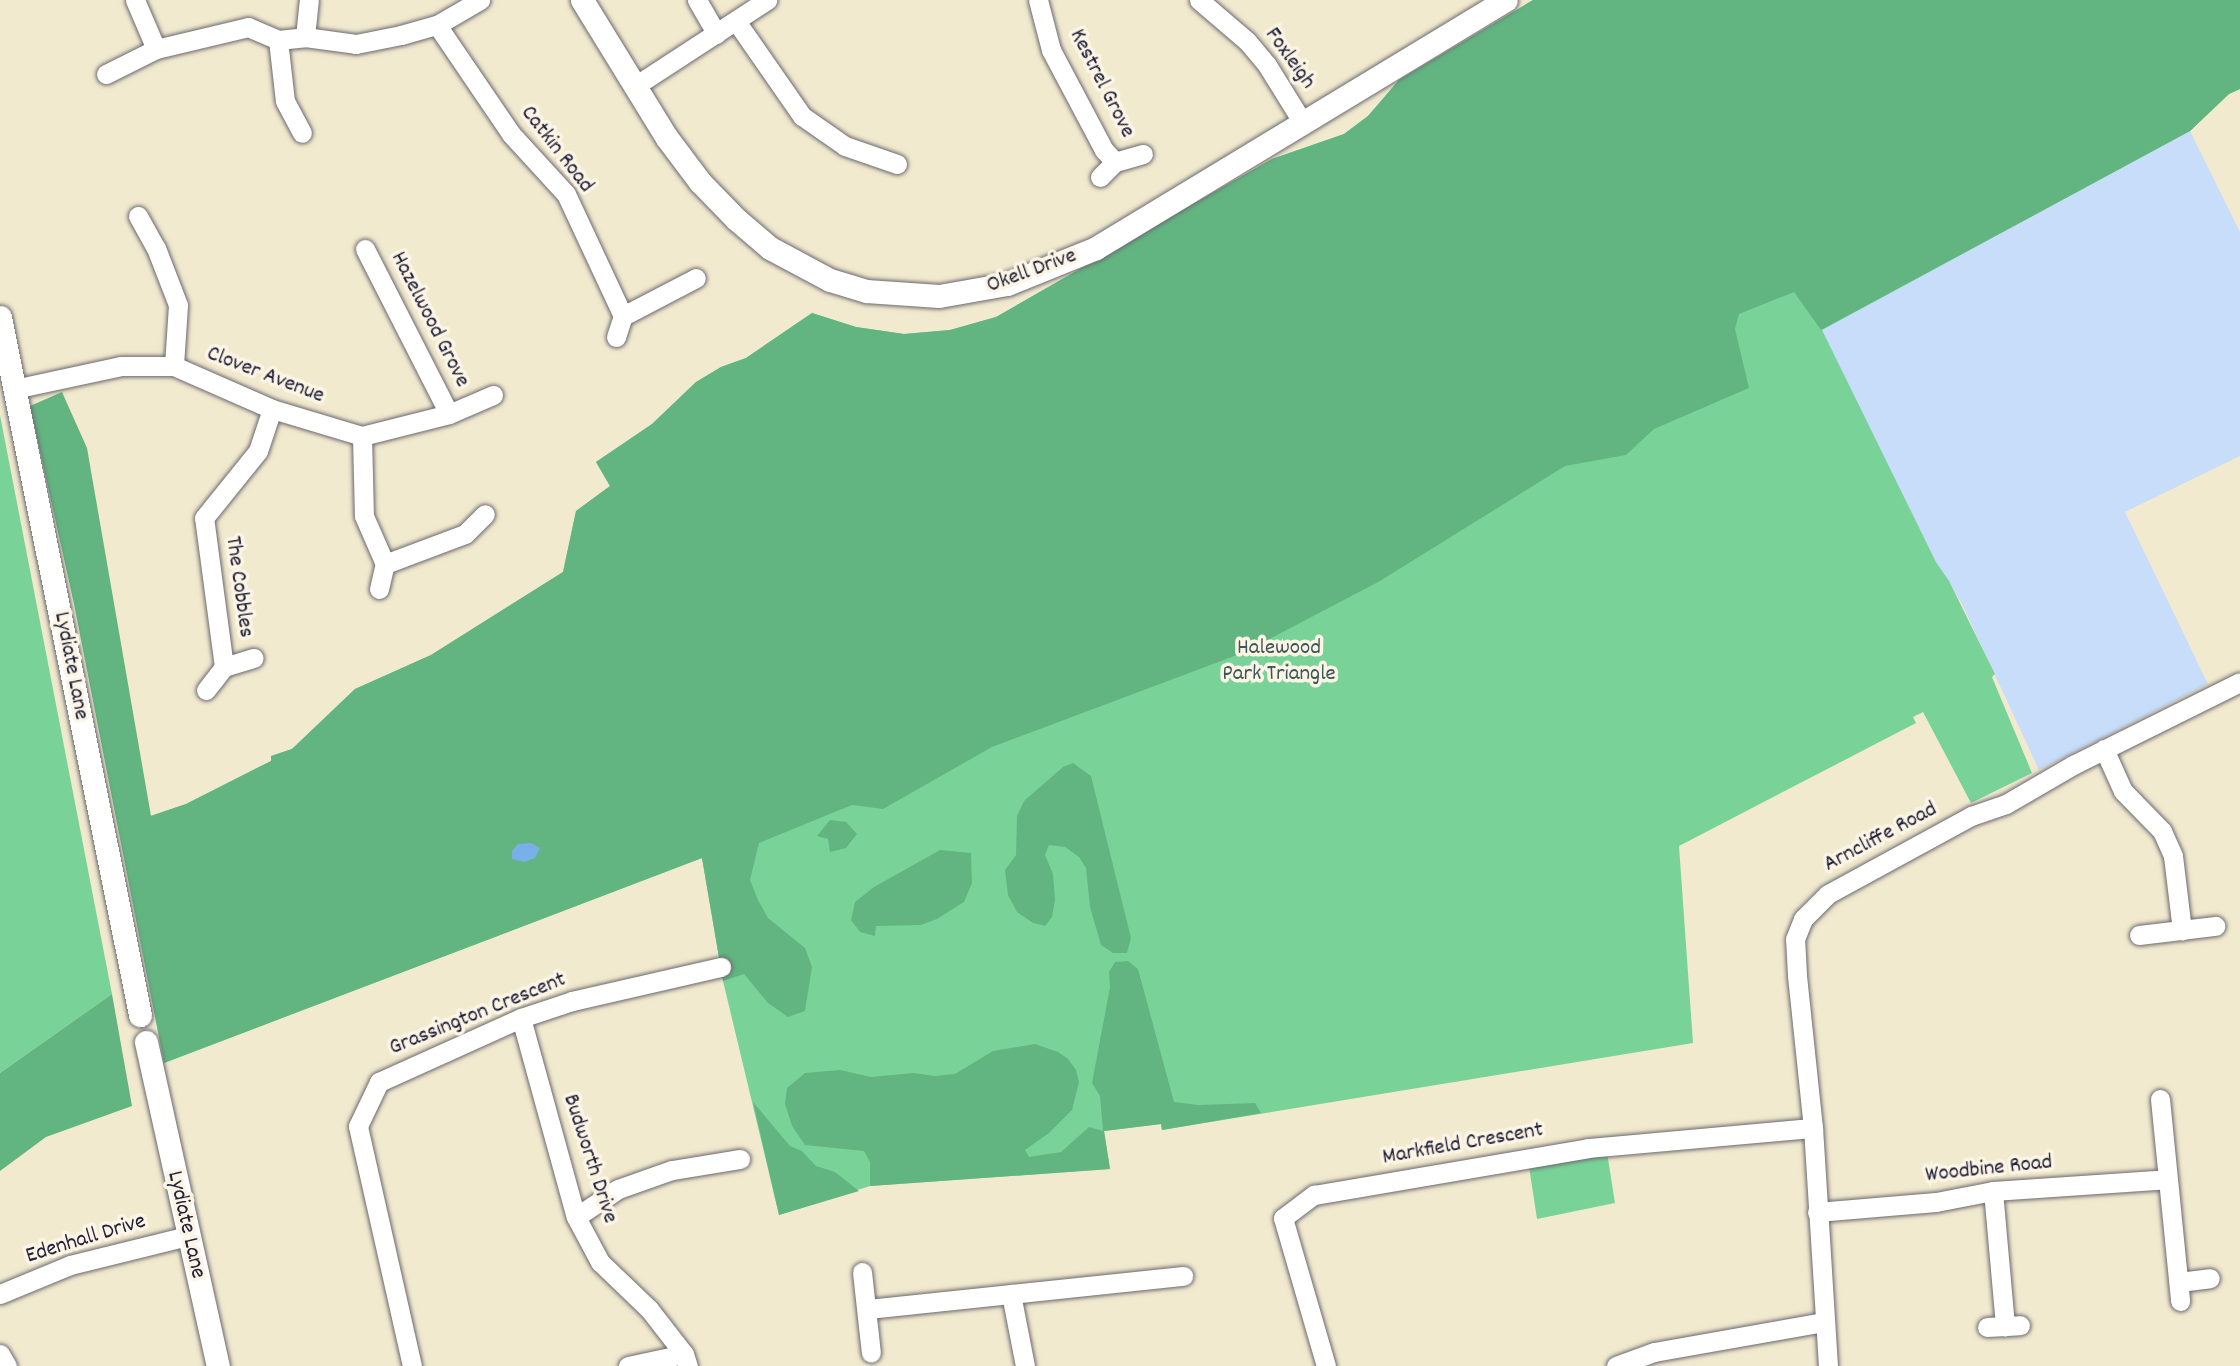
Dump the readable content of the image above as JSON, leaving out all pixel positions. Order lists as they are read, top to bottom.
{
  "streets": {
    "street": [
      "Foxleigh",
      "Kestrel Grove",
      "Catkin Road",
      "Okell Drive",
      "Hazelwood Grove",
      "Clover Avenue",
      "The Cobbles",
      "Lydiate Lane",
      "Arncliffe Road",
      "Grassington Crescent",
      "Markfield Crescent",
      "Budworth Drive",
      "Woodbine Road",
      "Edenhall Drive"
    ]
  },
  "crossings": [
    ["Foxleigh", "Okell Drive"],
    ["Clover Avenue", "The Cobbles"],
    ["Clover Avenue", "Lydiate Lane"],
    ["Lydiate Lane", "Edenhall Drive"],
    ["Arncliffe Road", "Markfield Crescent"],
    ["Arncliffe Road", "Woodbine Road"],
    ["Grassington Crescent", "Budworth Drive"]
  ],
  "parks": ["Halewood Park Triangle"]
}
